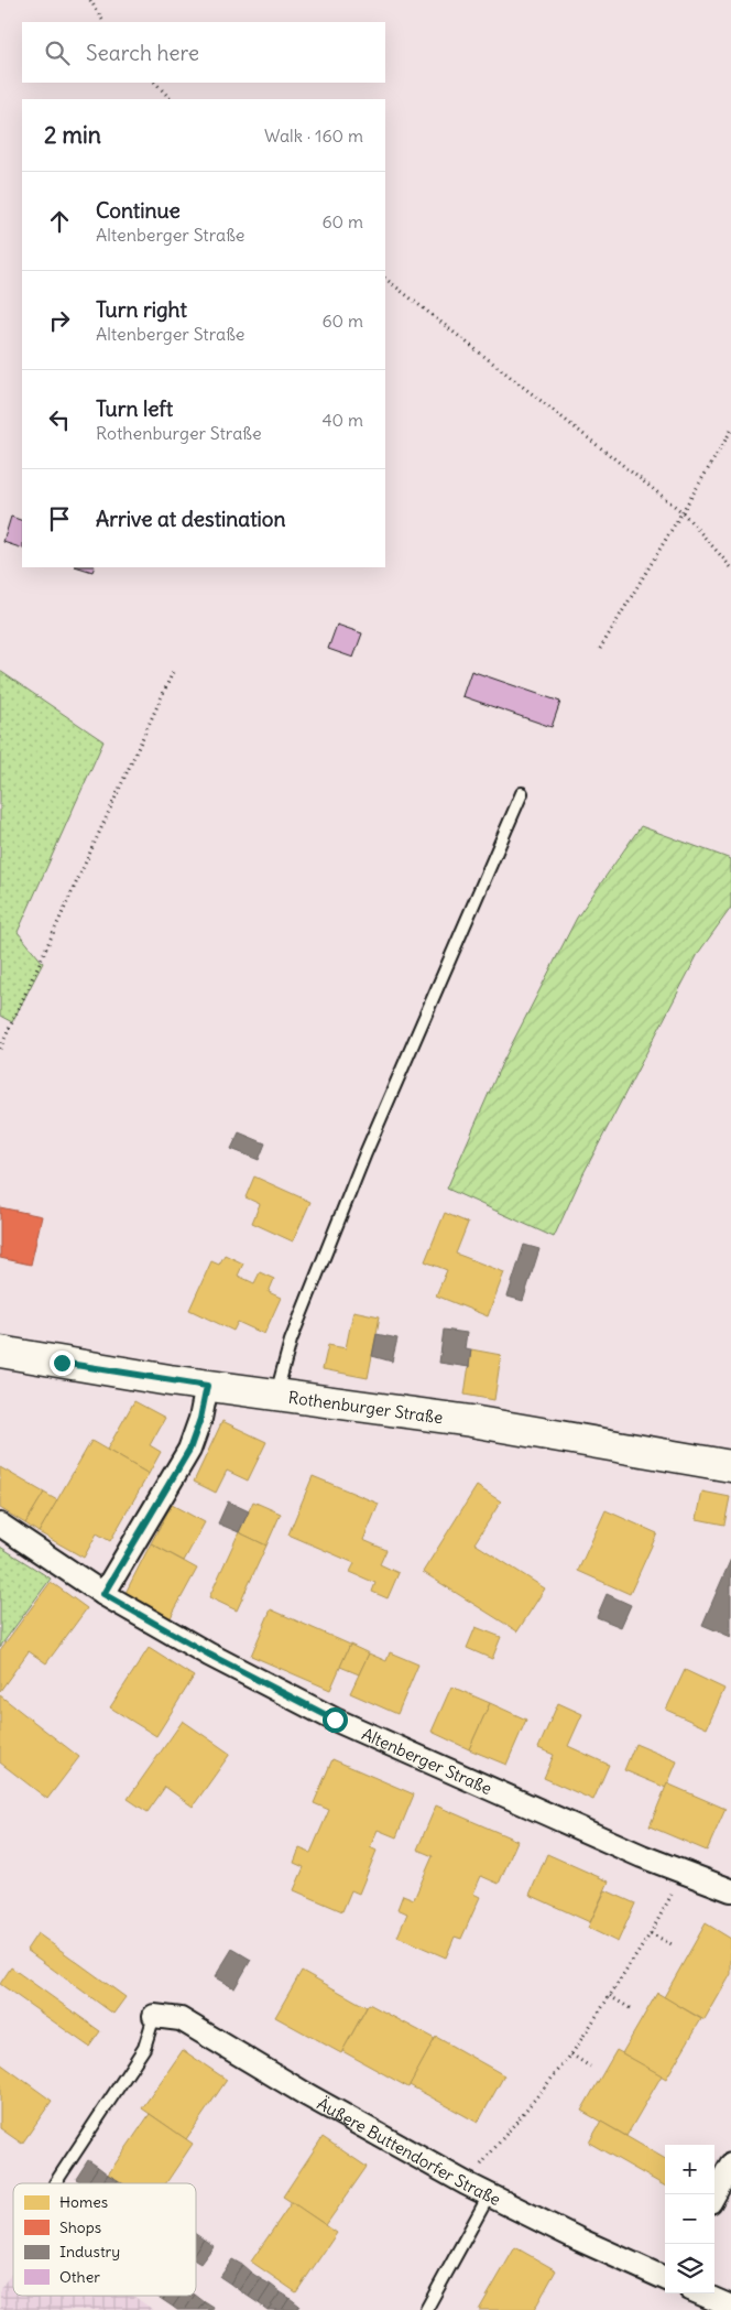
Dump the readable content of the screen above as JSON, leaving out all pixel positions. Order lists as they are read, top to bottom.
{
  "streets": {
    "main road": ["Rothenburger Straße"],
    "street": ["Altenberger Straße", "Äußere Buttendorfer Straße"]
  },
  "legend": [
    "Homes",
    "Shops",
    "Industry",
    "Other"
  ],
  "page": {
    "search": "Search here",
    "heading": ["2 min", "Walk · 160 m"],
    "list": [
      ["Continue", "Altenberger Straße", "60 m"],
      ["Turn right", "Altenberger Straße", "60 m"],
      ["Turn left", "Rothenburger Straße", "40 m"],
      "Arrive at destination"
    ],
    "map_buttons": ["+", "−"]
  }
}
